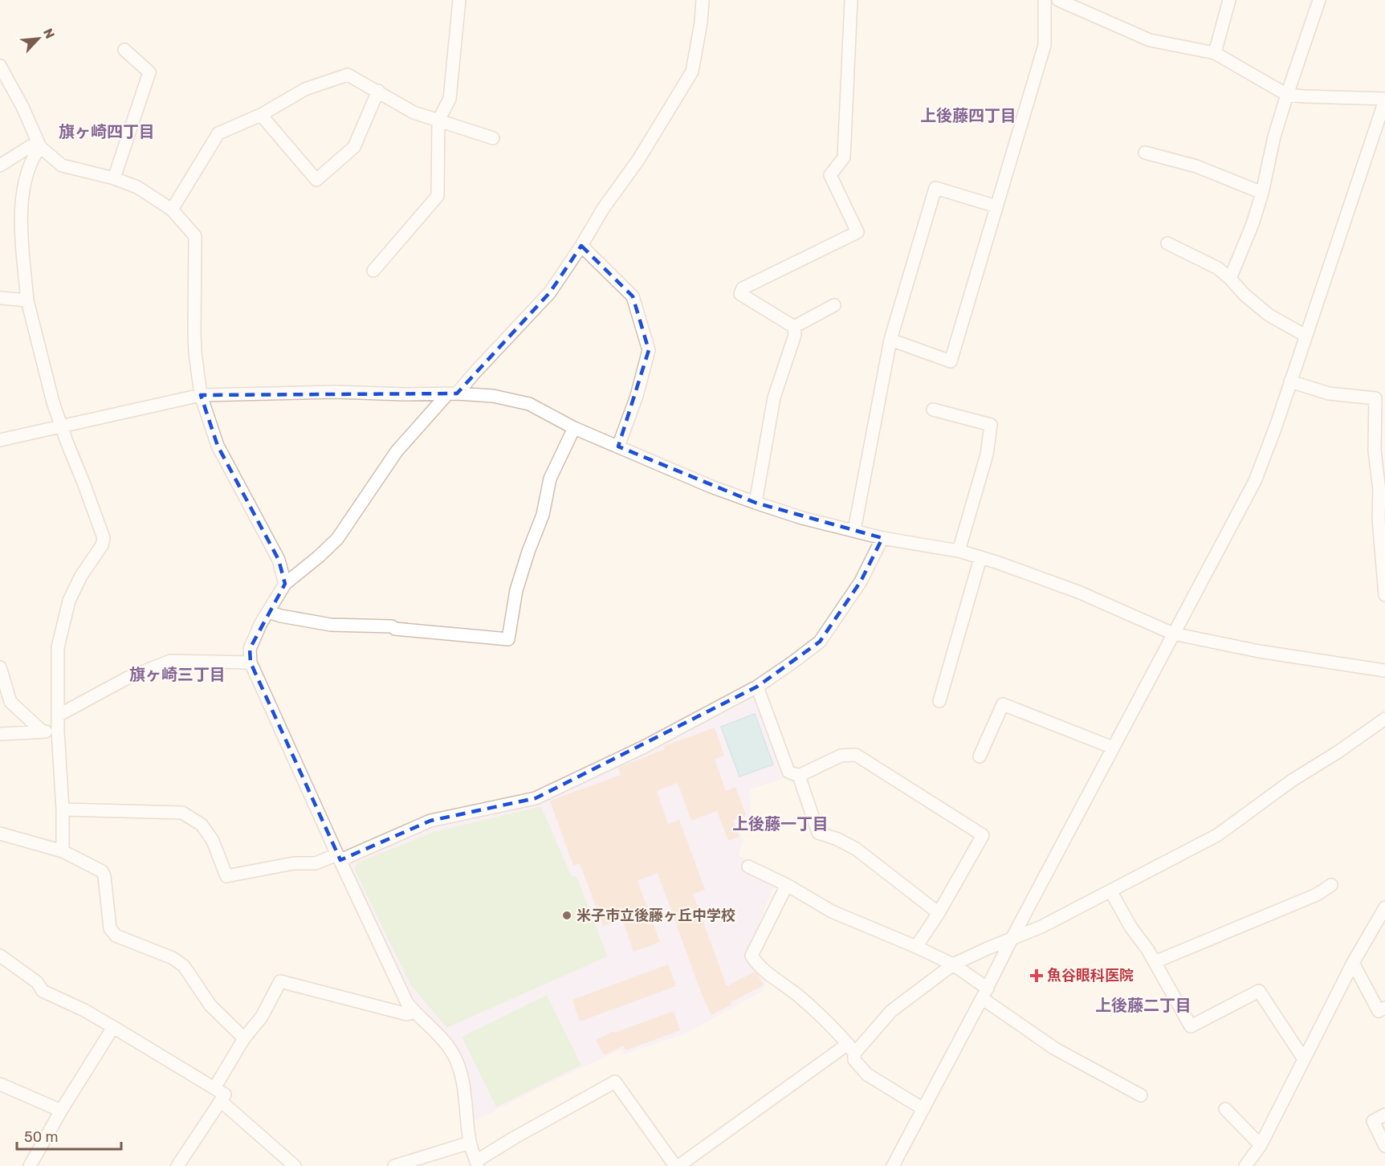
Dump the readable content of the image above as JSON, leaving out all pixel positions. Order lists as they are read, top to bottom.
{
  "districts": [
    "上後藤四丁目",
    "旗ヶ崎四丁目",
    "旗ヶ崎三丁目",
    "上後藤一丁目",
    "上後藤二丁目"
  ],
  "places": {
    "other": ["米子市立後藤ヶ丘中学校"],
    "health": ["魚谷眼科医院"]
  },
  "scale_bar": "50 m",
  "north": "top right"
}
